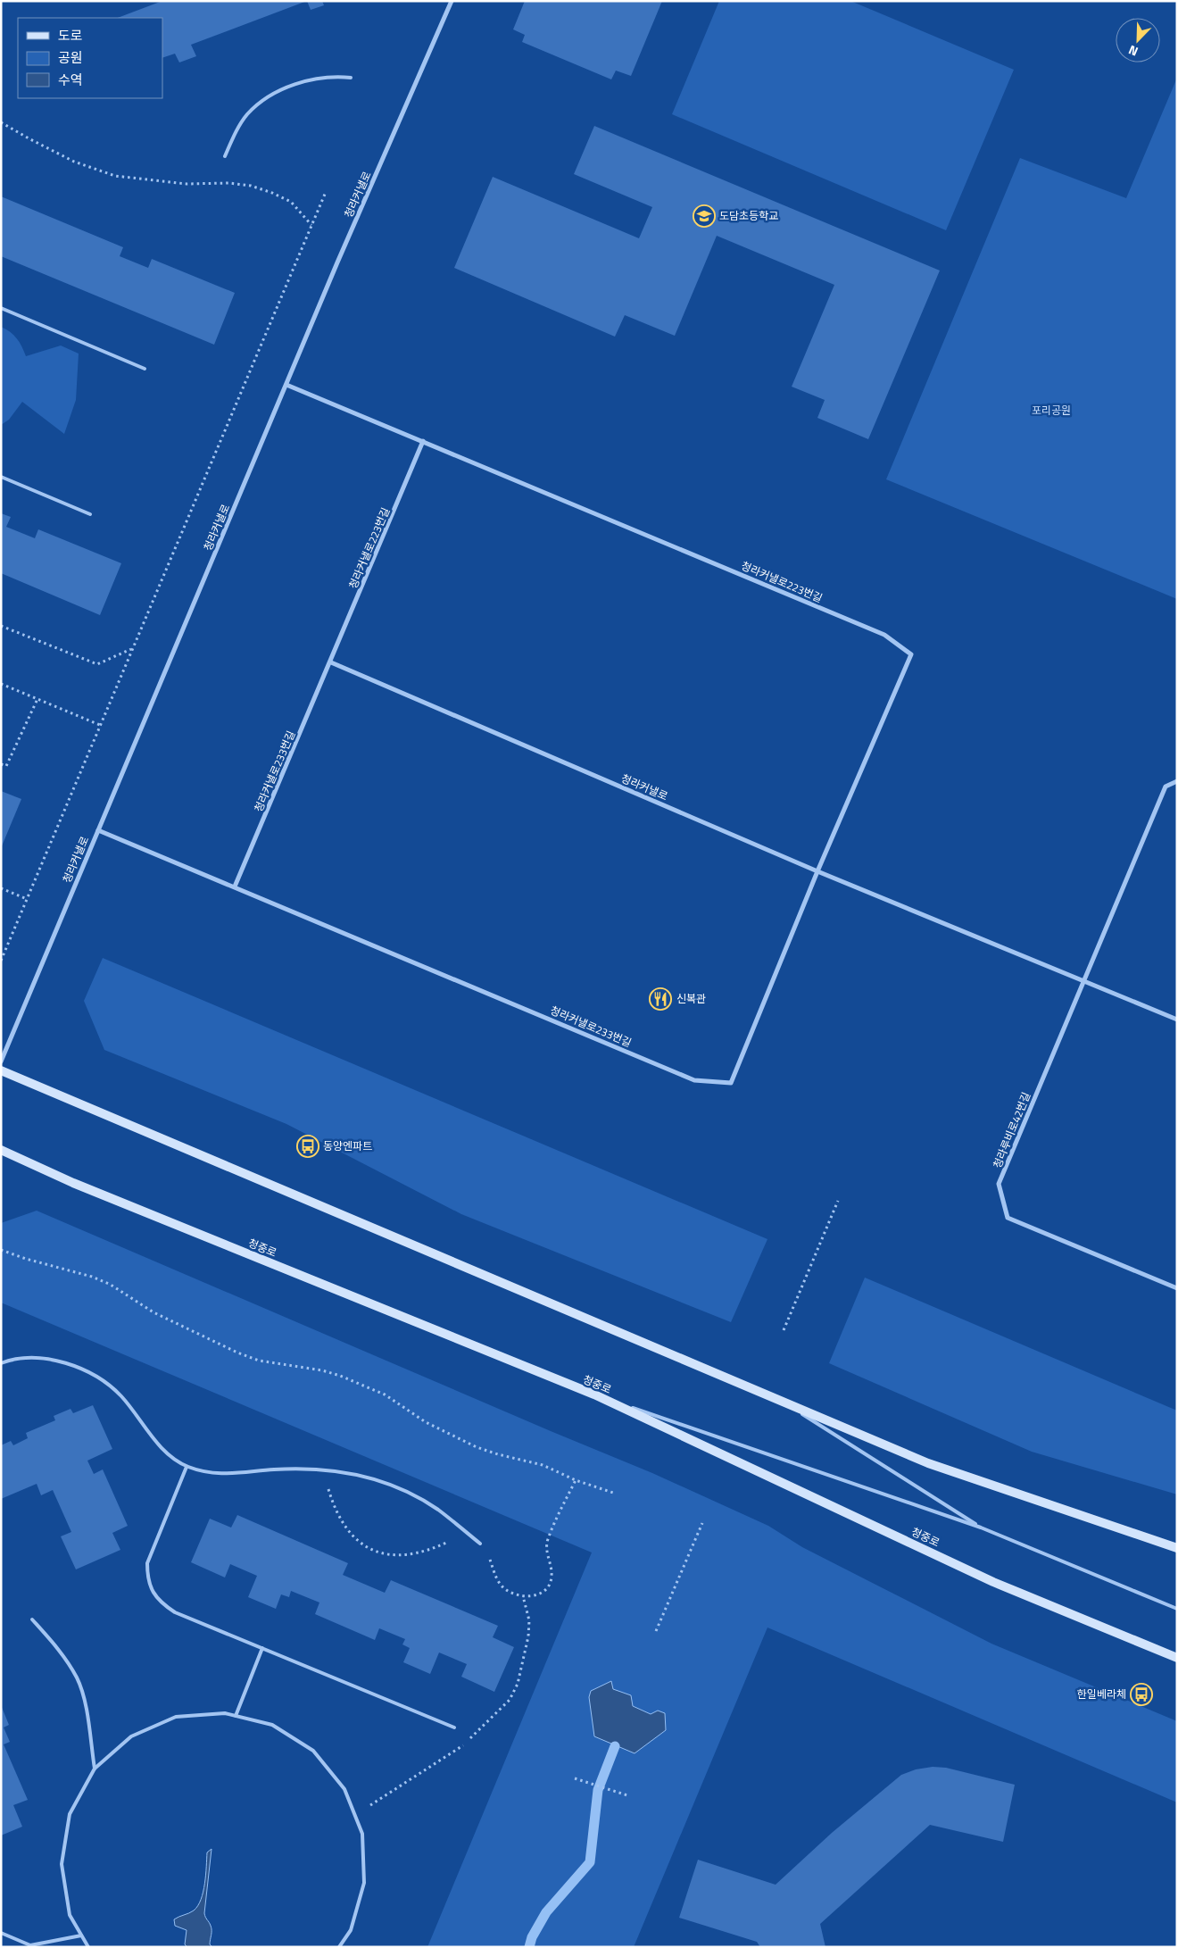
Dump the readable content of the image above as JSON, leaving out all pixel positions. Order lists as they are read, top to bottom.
{
  "streets": {
    "street": [
      "청라커낼로",
      "청라커낼로223번길",
      "청라커낼로233번길",
      "청라루비로42번길",
      "청중로"
    ]
  },
  "crossings": [
    ["청라커낼로", "청라커낼로223번길"],
    ["청라커낼로", "청라커낼로233번길"],
    ["청라커낼로", "청라루비로42번길"],
    ["청라커낼로223번길", "청라커낼로233번길"]
  ],
  "parks": ["포리공원"],
  "places": {
    "school or university": ["도담초등학교"],
    "restaurant": ["신복관"],
    "bus stop": ["동양엔파트", "한일베라체"]
  },
  "legend": ["도로", "공원", "수역"],
  "north": "bottom left"
}
